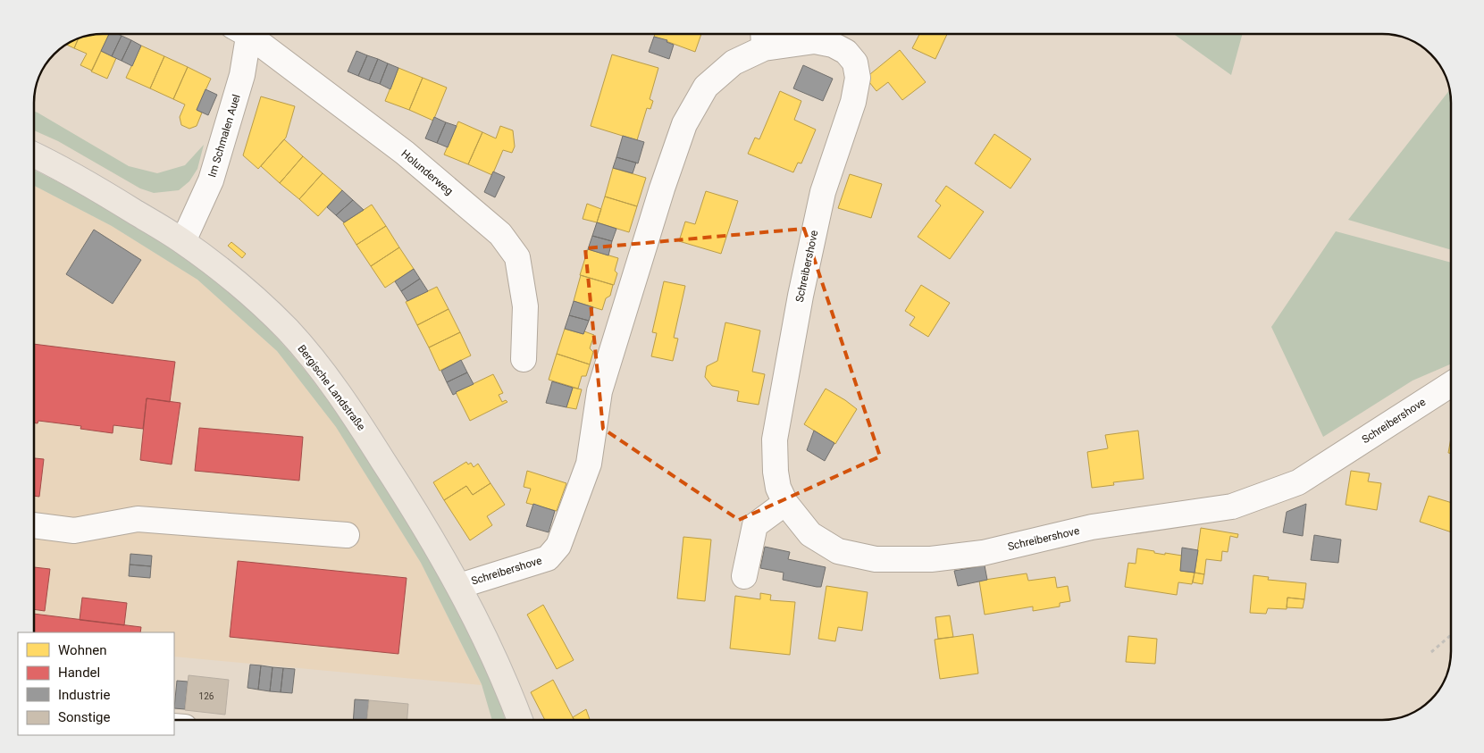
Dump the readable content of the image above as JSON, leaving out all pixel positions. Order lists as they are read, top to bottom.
{
  "streets": {
    "main road": ["Bergische Landstraße"],
    "street": ["Im Schmalen Auel", "Holunderweg", "Schreibershove"]
  },
  "crossings": [
    ["Im Schmalen Auel", "Bergische Landstraße"],
    ["Schreibershove", "Bergische Landstraße"]
  ],
  "house_numbers": ["126"],
  "legend": [
    "Wohnen",
    "Handel",
    "Industrie",
    "Sonstige"
  ]
}
